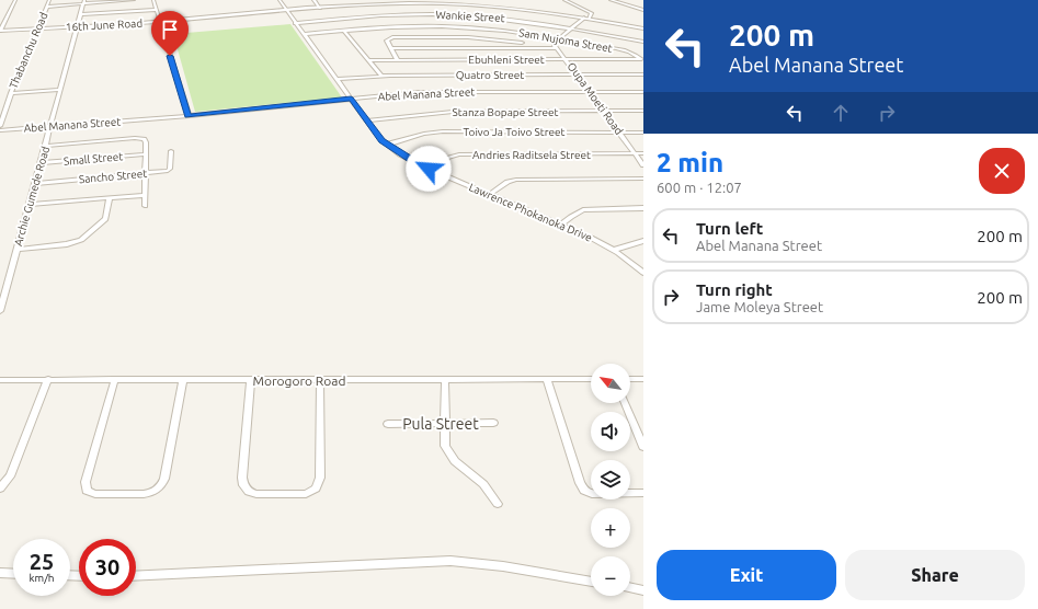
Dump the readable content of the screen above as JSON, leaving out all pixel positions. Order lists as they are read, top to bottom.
{
  "streets": {
    "street": [
      "Wankie Street",
      "16th June Road",
      "Sam Nujoma Street",
      "Thabanchu Road",
      "Ebuhleni Street",
      "Quatro Street",
      "Abel Manana Street",
      "Oupa Moeti Road",
      "Stanza Bopape Street",
      "Toivo Ja Toivo Street",
      "Andries Raditsela Street",
      "Small Street",
      "Sancho Street",
      "Archie Gumede Road",
      "Lawrence Phokanoka Drive",
      "Morogoro Road",
      "Pula Street"
    ]
  },
  "crossings": [
    ["Wankie Street", "Lawrence Phokanoka Drive"],
    ["16th June Road", "Thabanchu Road"],
    ["16th June Road", "Archie Gumede Road"],
    ["16th June Road", "Lawrence Phokanoka Drive"],
    ["Sam Nujoma Street", "Ebuhleni Street"],
    ["Sam Nujoma Street", "Lawrence Phokanoka Drive"],
    ["Ebuhleni Street", "Oupa Moeti Road"],
    ["Quatro Street", "Oupa Moeti Road"],
    ["Quatro Street", "Lawrence Phokanoka Drive"],
    ["Abel Manana Street", "Oupa Moeti Road"],
    ["Abel Manana Street", "Archie Gumede Road"],
    ["Abel Manana Street", "Lawrence Phokanoka Drive"],
    ["Oupa Moeti Road", "Stanza Bopape Street"],
    ["Oupa Moeti Road", "Toivo Ja Toivo Street"],
    ["Oupa Moeti Road", "Andries Raditsela Street"],
    ["Stanza Bopape Street", "Lawrence Phokanoka Drive"],
    ["Toivo Ja Toivo Street", "Lawrence Phokanoka Drive"],
    ["Andries Raditsela Street", "Lawrence Phokanoka Drive"],
    ["Small Street", "Archie Gumede Road"],
    ["Sancho Street", "Archie Gumede Road"]
  ],
  "north": "top left",
  "page": {
    "turn": ["200 m", "Abel Manana Street"],
    "heading": ["2 min", "600 m · 12:07"],
    "list": [
      {
        "name": "Turn left",
        "note": "Abel Manana Street",
        "value": "200 m"
      },
      {
        "name": "Turn right",
        "note": "Jame Moleya Street",
        "value": "200 m"
      }
    ],
    "map_buttons": ["+", "−"],
    "speed": "25 km/h",
    "limit": "30",
    "buttons": ["Exit", "Share"]
  }
}
